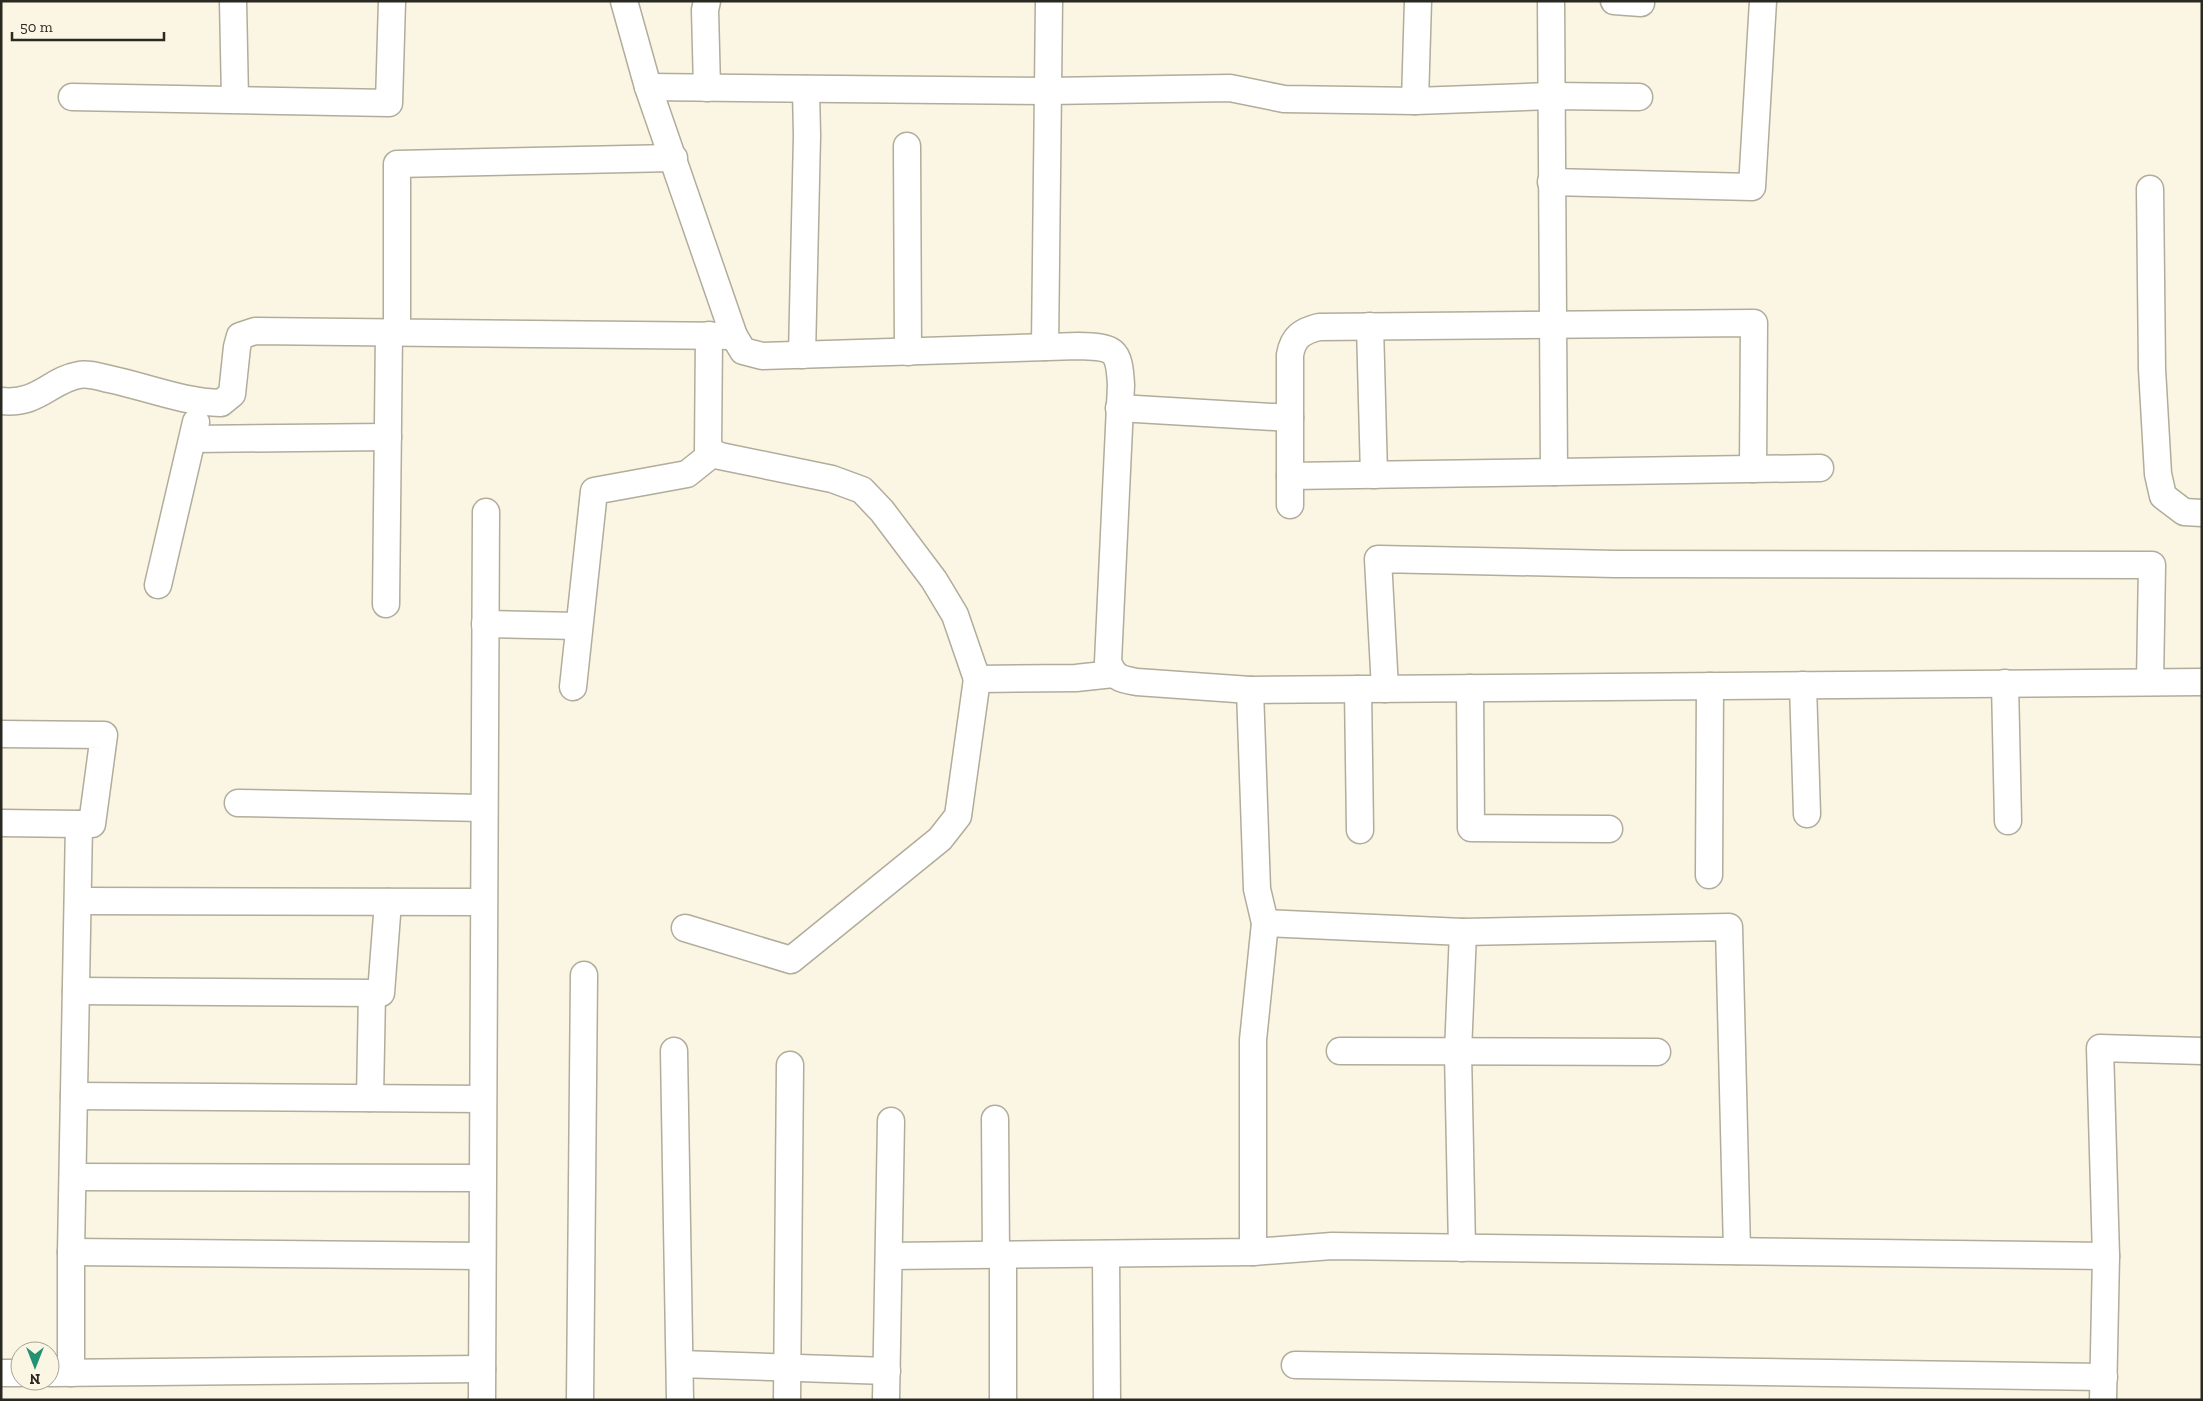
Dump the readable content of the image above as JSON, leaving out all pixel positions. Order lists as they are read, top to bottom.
{
  "scale_bar": "50 m",
  "north": "bottom"
}
